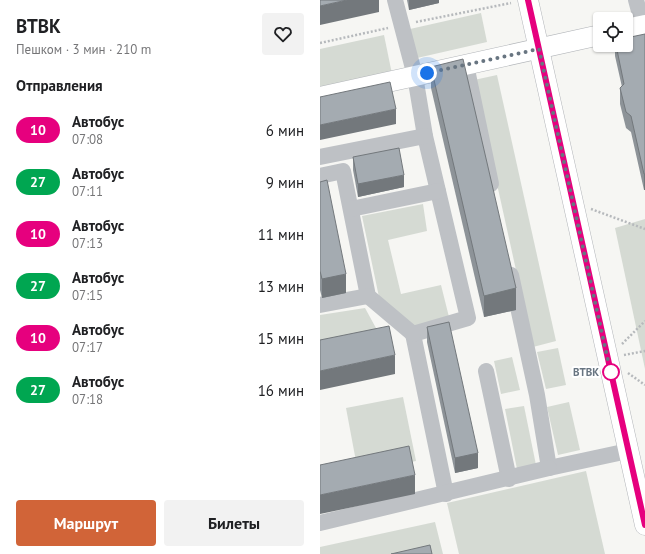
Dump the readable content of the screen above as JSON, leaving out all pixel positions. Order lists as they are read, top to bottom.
{
  "places": ["ВТВК"],
  "lines": ["bus line 10"],
  "page": {
    "heading": [
      ["ВТВК", "Пешком · 3 мин · 210 m"],
      "Отправления"
    ],
    "list": [
      {
        "mark": "10",
        "name": "Автобус",
        "note": "07:08",
        "value": "6 мин"
      },
      {
        "mark": "27",
        "name": "Автобус",
        "note": "07:11",
        "value": "9 мин"
      },
      {
        "mark": "10",
        "name": "Автобус",
        "note": "07:13",
        "value": "11 мин"
      },
      {
        "mark": "27",
        "name": "Автобус",
        "note": "07:15",
        "value": "13 мин"
      },
      {
        "mark": "10",
        "name": "Автобус",
        "note": "07:17",
        "value": "15 мин"
      },
      {
        "mark": "27",
        "name": "Автобус",
        "note": "07:18",
        "value": "16 мин"
      }
    ],
    "buttons": ["Маршрут", "Билеты"]
  }
}
